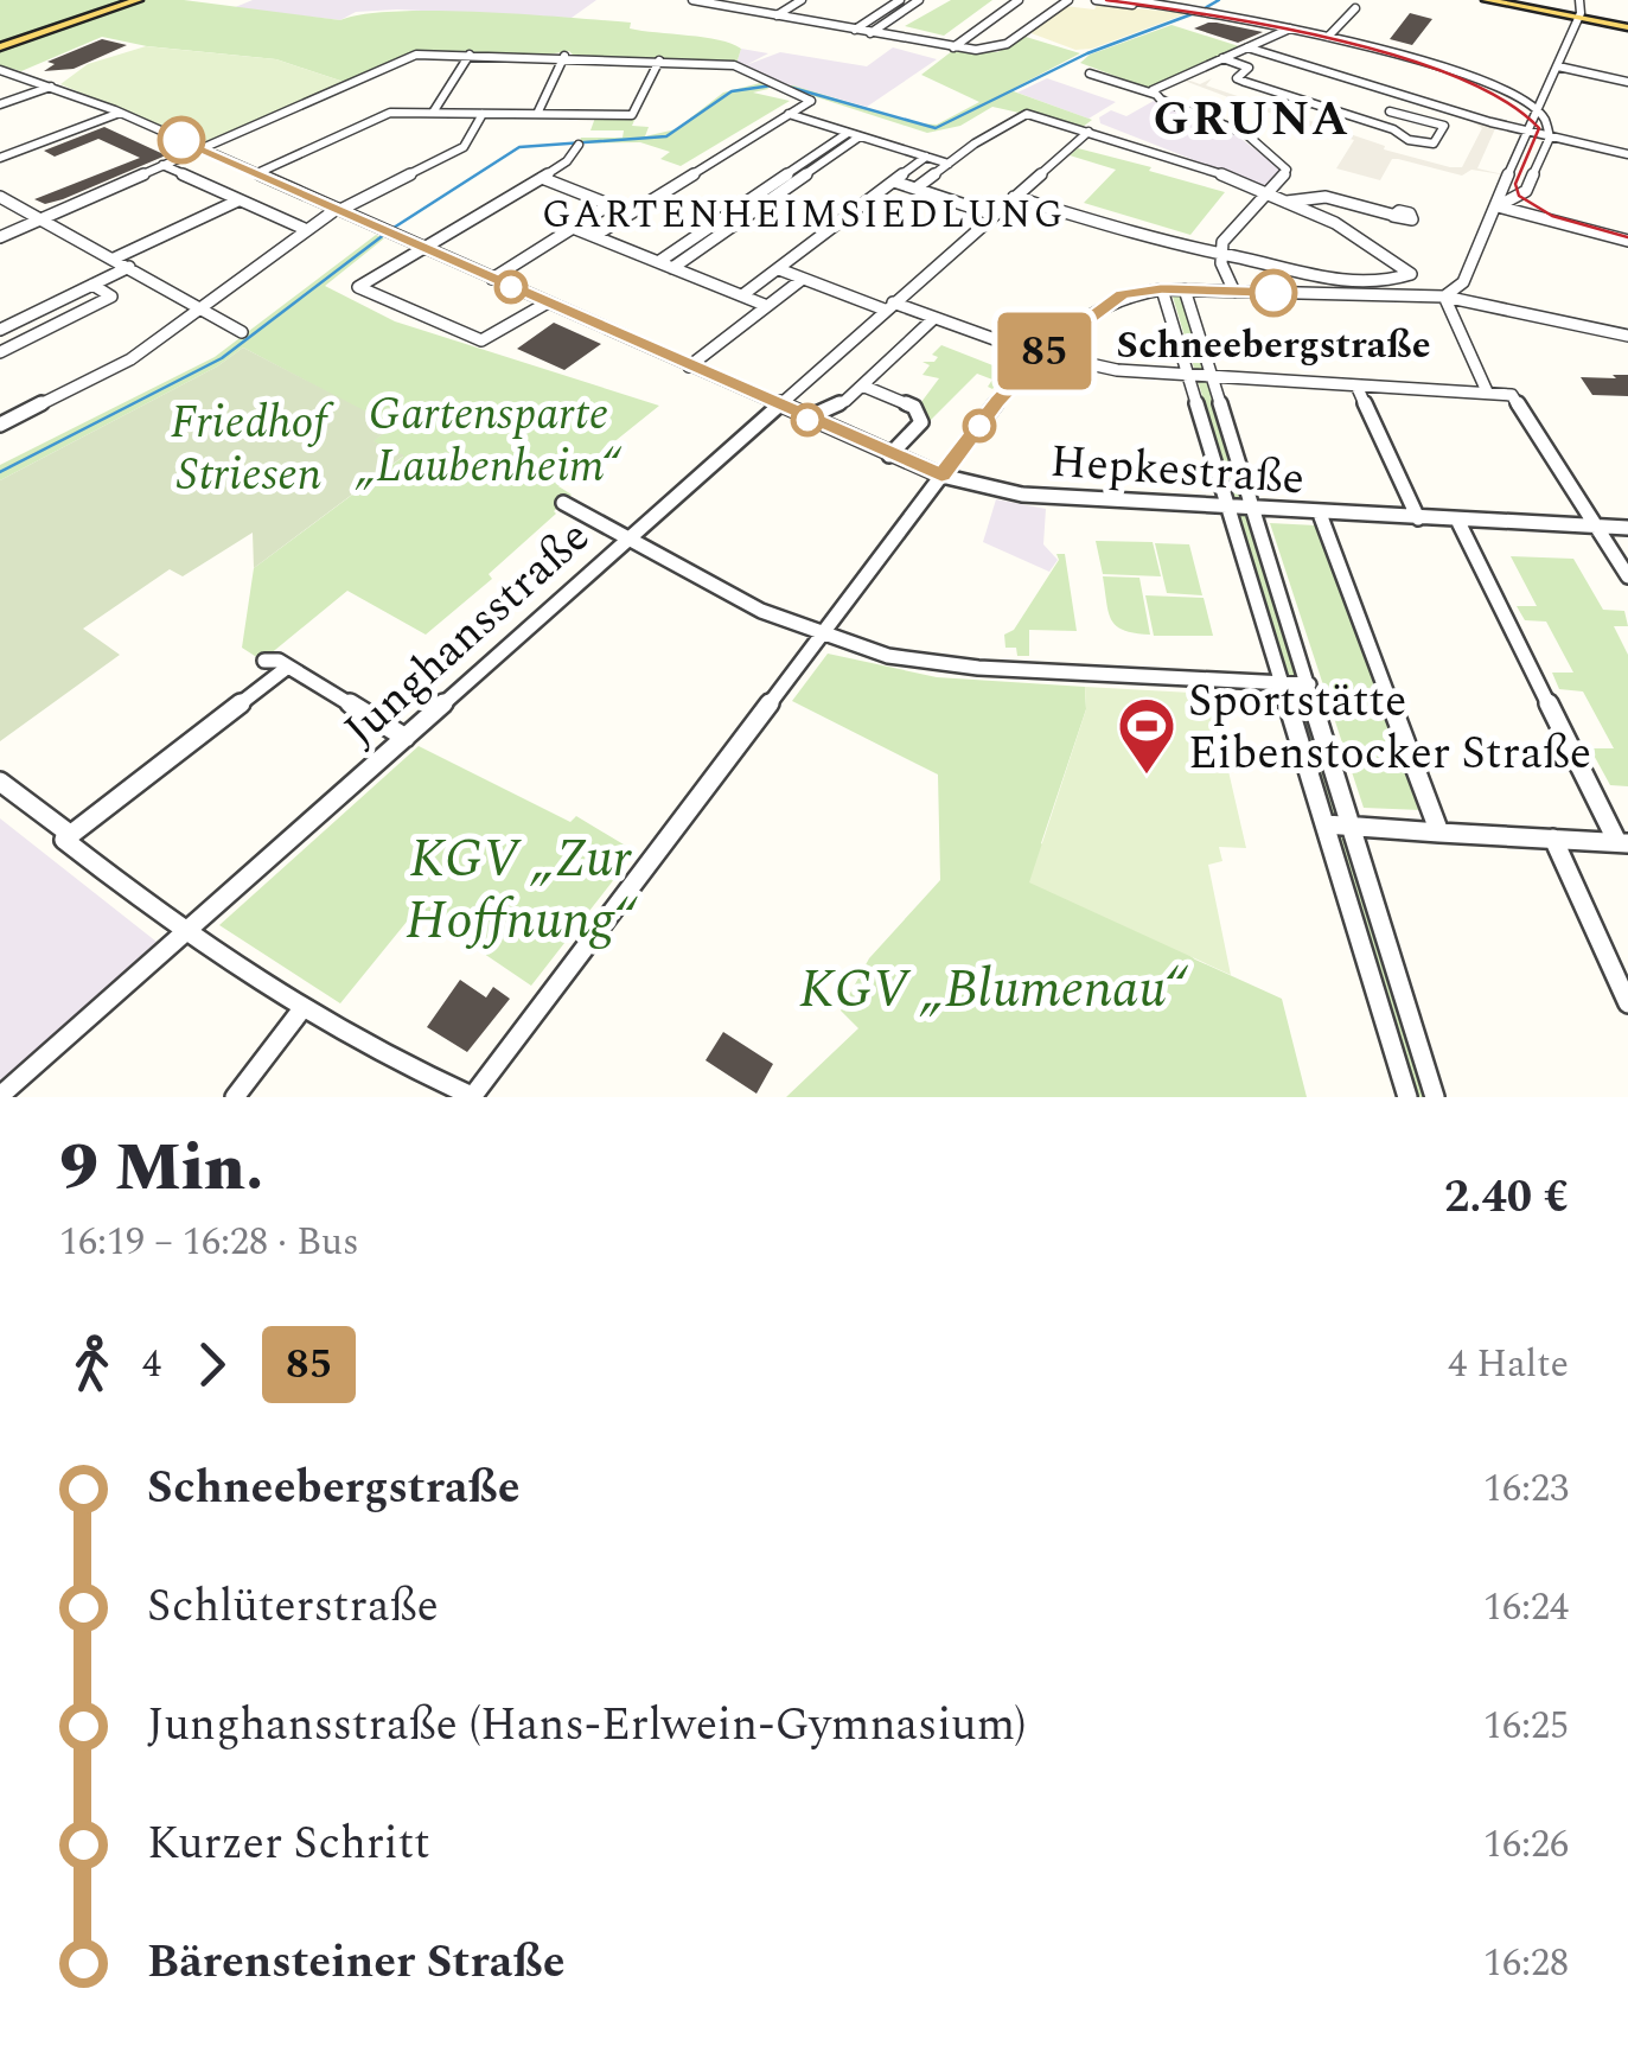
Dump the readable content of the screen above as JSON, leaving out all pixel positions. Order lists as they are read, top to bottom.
{
  "streets": {
    "street": ["Hepkestraße", "Junghansstraße"]
  },
  "crossings": [
    ["Hepkestraße", "Junghansstraße"]
  ],
  "districts": ["GRUNA", "GARTENHEIMSIEDLUNG"],
  "parks": [
    "Gartensparte „Laubenheim“",
    "Friedhof Striesen",
    "KGV „Zur Hoffnung“",
    "KGV „Blumenau“"
  ],
  "places": {
    "other": ["Schneebergstraße"],
    "sports": ["Sportstätte Eibenstocker Straße"]
  },
  "lines": ["bus line 85"],
  "page": {
    "on_map": "85",
    "heading": ["9 Min.", "16:19 – 16:28 · Bus", "2.40 €"],
    "legs": ["4", "85", "4 Halte"],
    "list": [
      {
        "name": "Schneebergstraße",
        "value": "16:23"
      },
      {
        "name": "Schlüterstraße",
        "value": "16:24"
      },
      {
        "name": "Junghansstraße (Hans-Erlwein-Gymnasium)",
        "value": "16:25"
      },
      {
        "name": "Kurzer Schritt",
        "value": "16:26"
      },
      {
        "name": "Bärensteiner Straße",
        "value": "16:28"
      }
    ]
  }
}
